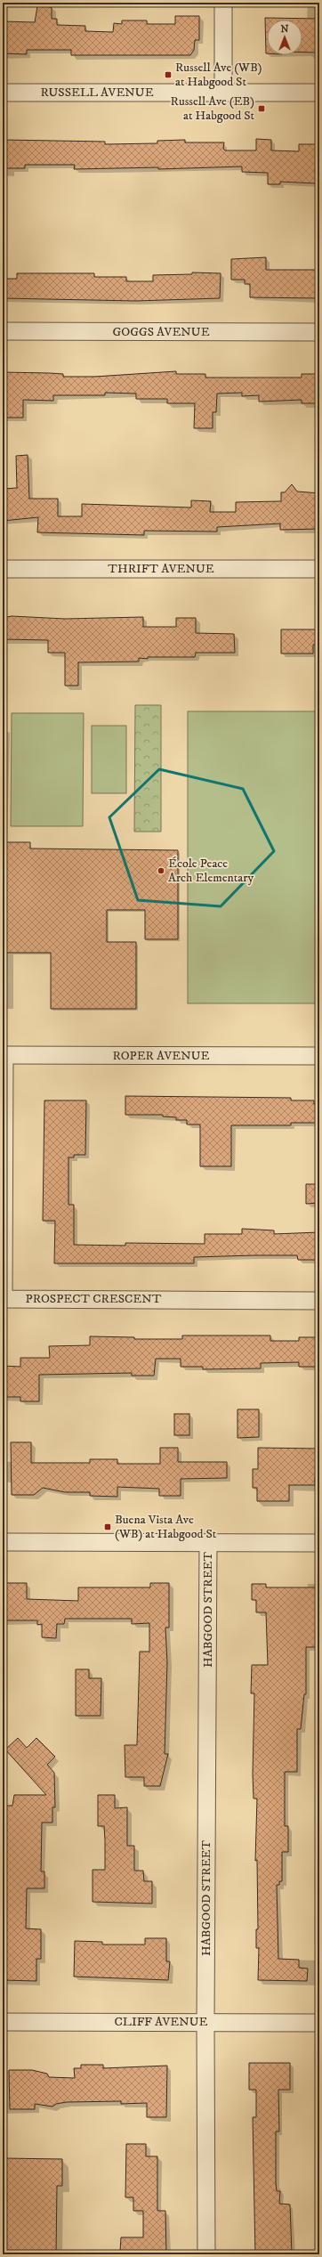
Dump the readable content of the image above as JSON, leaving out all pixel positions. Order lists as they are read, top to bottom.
{
  "streets": {
    "street": [
      "RUSSELL AVENUE",
      "GOGGS AVENUE",
      "THRIFT AVENUE",
      "ROPER AVENUE",
      "PROSPECT CRESCENT",
      "HABGOOD STREET",
      "CLIFF AVENUE"
    ]
  },
  "crossings": [
    ["ROPER AVENUE", "PROSPECT CRESCENT"],
    ["HABGOOD STREET", "CLIFF AVENUE"]
  ],
  "places": {
    "transit": ["Russell Ave (WB) at Habgood St", "Russell Ave (EB) at Habgood St", "Buena Vista Ave (WB) at Habgood St"],
    "other": ["École Peace Arch Elementary"]
  },
  "north": "top"
}
